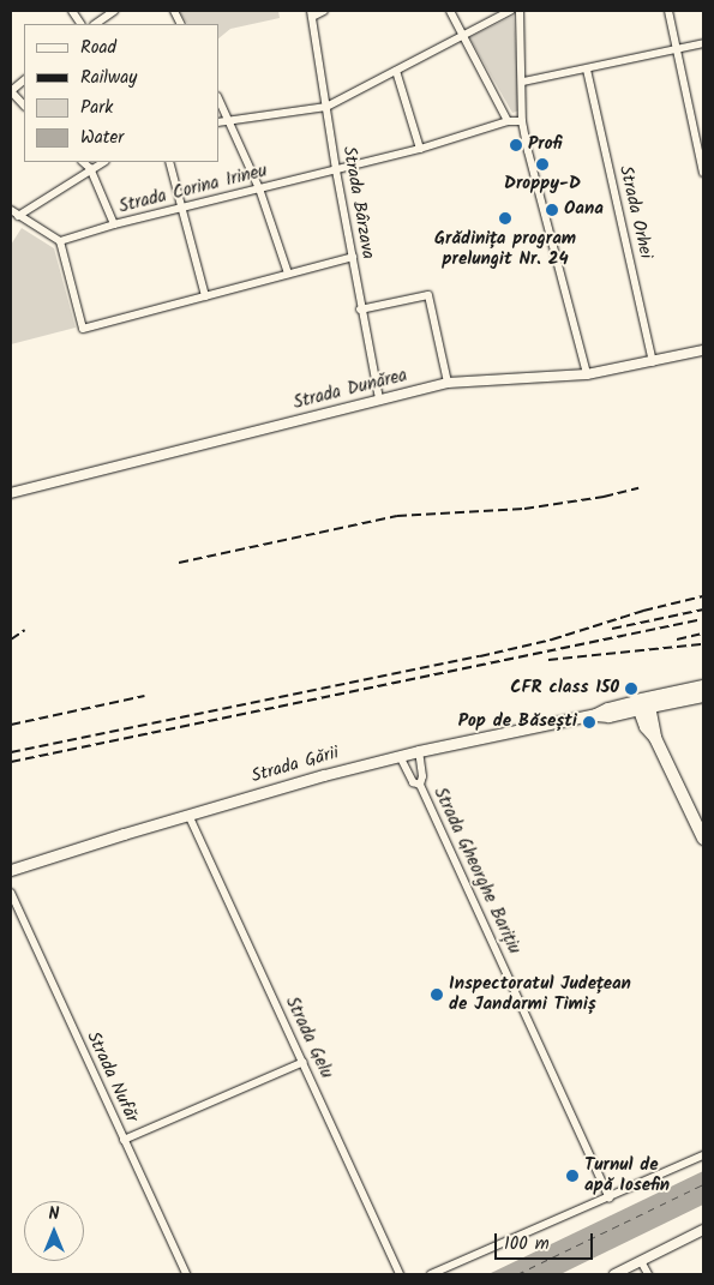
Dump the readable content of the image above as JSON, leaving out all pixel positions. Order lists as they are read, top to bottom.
{
  "streets": {
    "main road": ["Strada Gării"],
    "street": [
      "Strada Corina Irineu",
      "Strada Bârzava",
      "Strada Orhei",
      "Strada Dunărea",
      "Strada Gheorghe Barițiu",
      "Strada Gelu",
      "Strada Nufăr"
    ]
  },
  "crossings": [
    ["Strada Corina Irineu", "Strada Bârzava"],
    ["Strada Bârzava", "Strada Dunărea"],
    ["Strada Orhei", "Strada Dunărea"],
    ["Strada Gării", "Strada Gheorghe Barițiu"],
    ["Strada Gării", "Strada Gelu"]
  ],
  "places": [
    "Profi",
    "Droppy-D",
    "Oana",
    "Grădinița program prelungit Nr. 24",
    "CFR class 150",
    "Pop de Băsești",
    "Inspectoratul Județean de Jandarmi Timiș",
    "Turnul de apă Iosefin"
  ],
  "legend": [
    "Road",
    "Railway",
    "Park",
    "Water"
  ],
  "scale_bar": "100 m",
  "north": "top"
}
